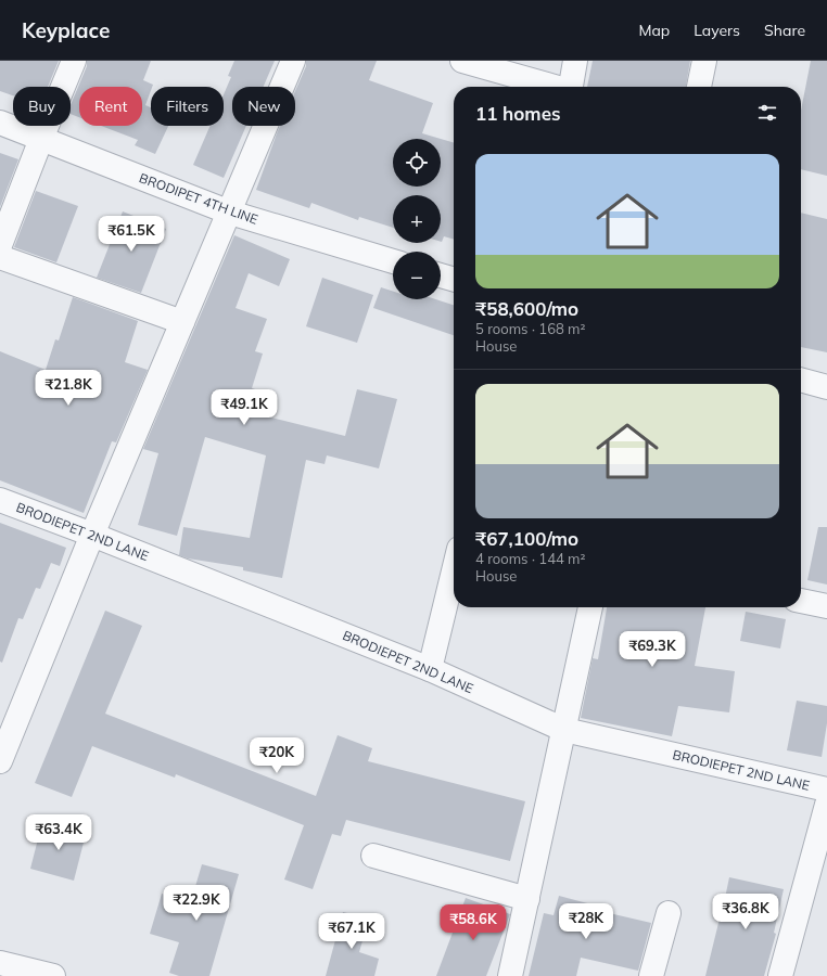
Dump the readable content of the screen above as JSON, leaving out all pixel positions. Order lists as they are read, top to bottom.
{
  "streets": {
    "street": ["BRODIPET 4TH LINE", "BRODIEPET 2ND LANE"]
  },
  "page": {
    "header": "Keyplace",
    "nav": ["Map", "Layers", "Share"],
    "chip": [
      "Buy",
      "Rent",
      "Filters",
      "New"
    ],
    "heading": "11 homes",
    "map_buttons": ["+", "−"],
    "list": [
      {
        "name": "₹58,600/mo",
        "note": "5 rooms · 168 m² · House"
      },
      {
        "name": "₹67,100/mo",
        "note": "4 rooms · 144 m² · House"
      }
    ],
    "price": [
      "₹61.5K",
      "₹21.8K",
      "₹49.1K",
      "₹69.3K",
      "₹20K",
      "₹63.4K",
      "₹22.9K",
      "₹36.8K",
      "₹28K",
      "₹58.6K",
      "₹67.1K"
    ]
  }
}
